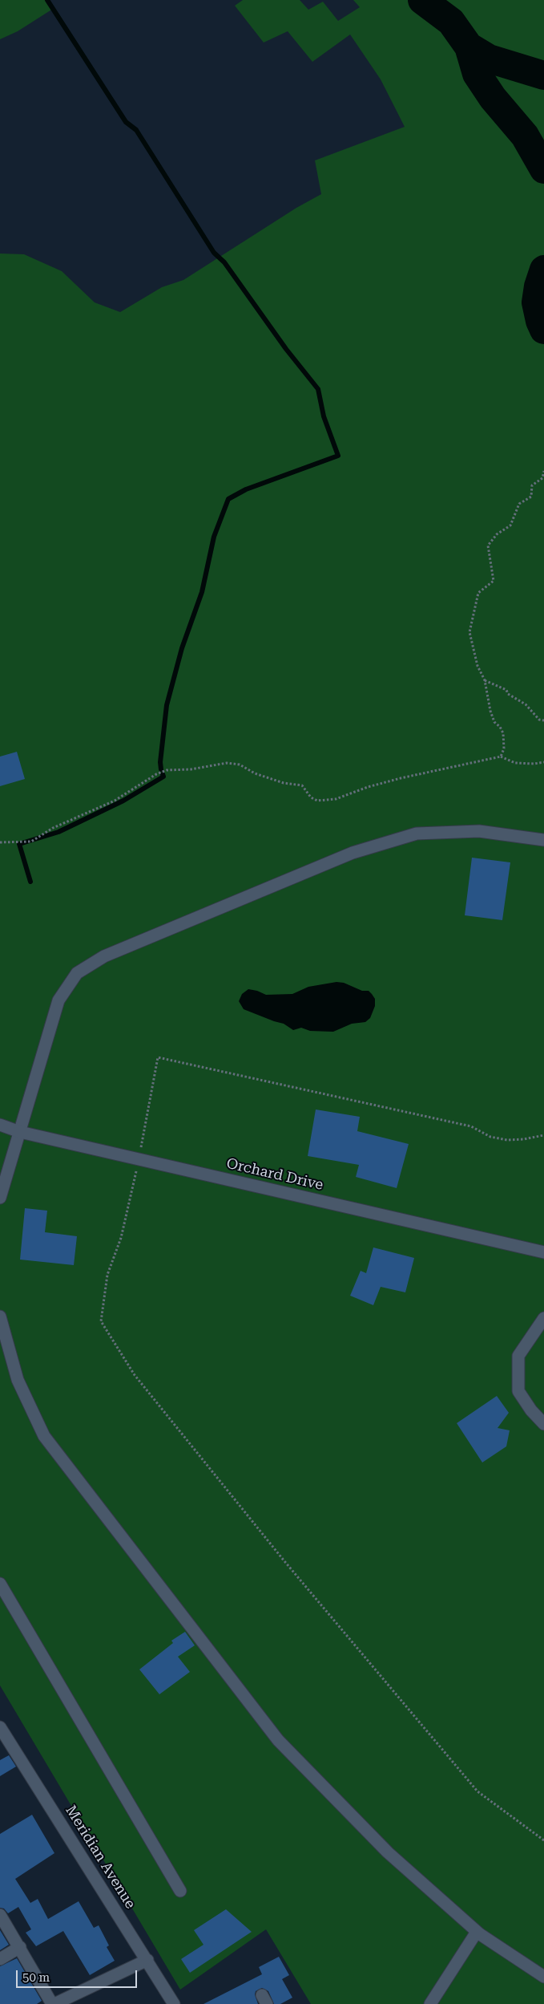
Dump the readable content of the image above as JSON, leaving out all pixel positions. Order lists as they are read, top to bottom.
{
  "streets": {
    "street": ["Orchard Drive", "Meridian Avenue"]
  },
  "scale_bar": "50 m"
}
